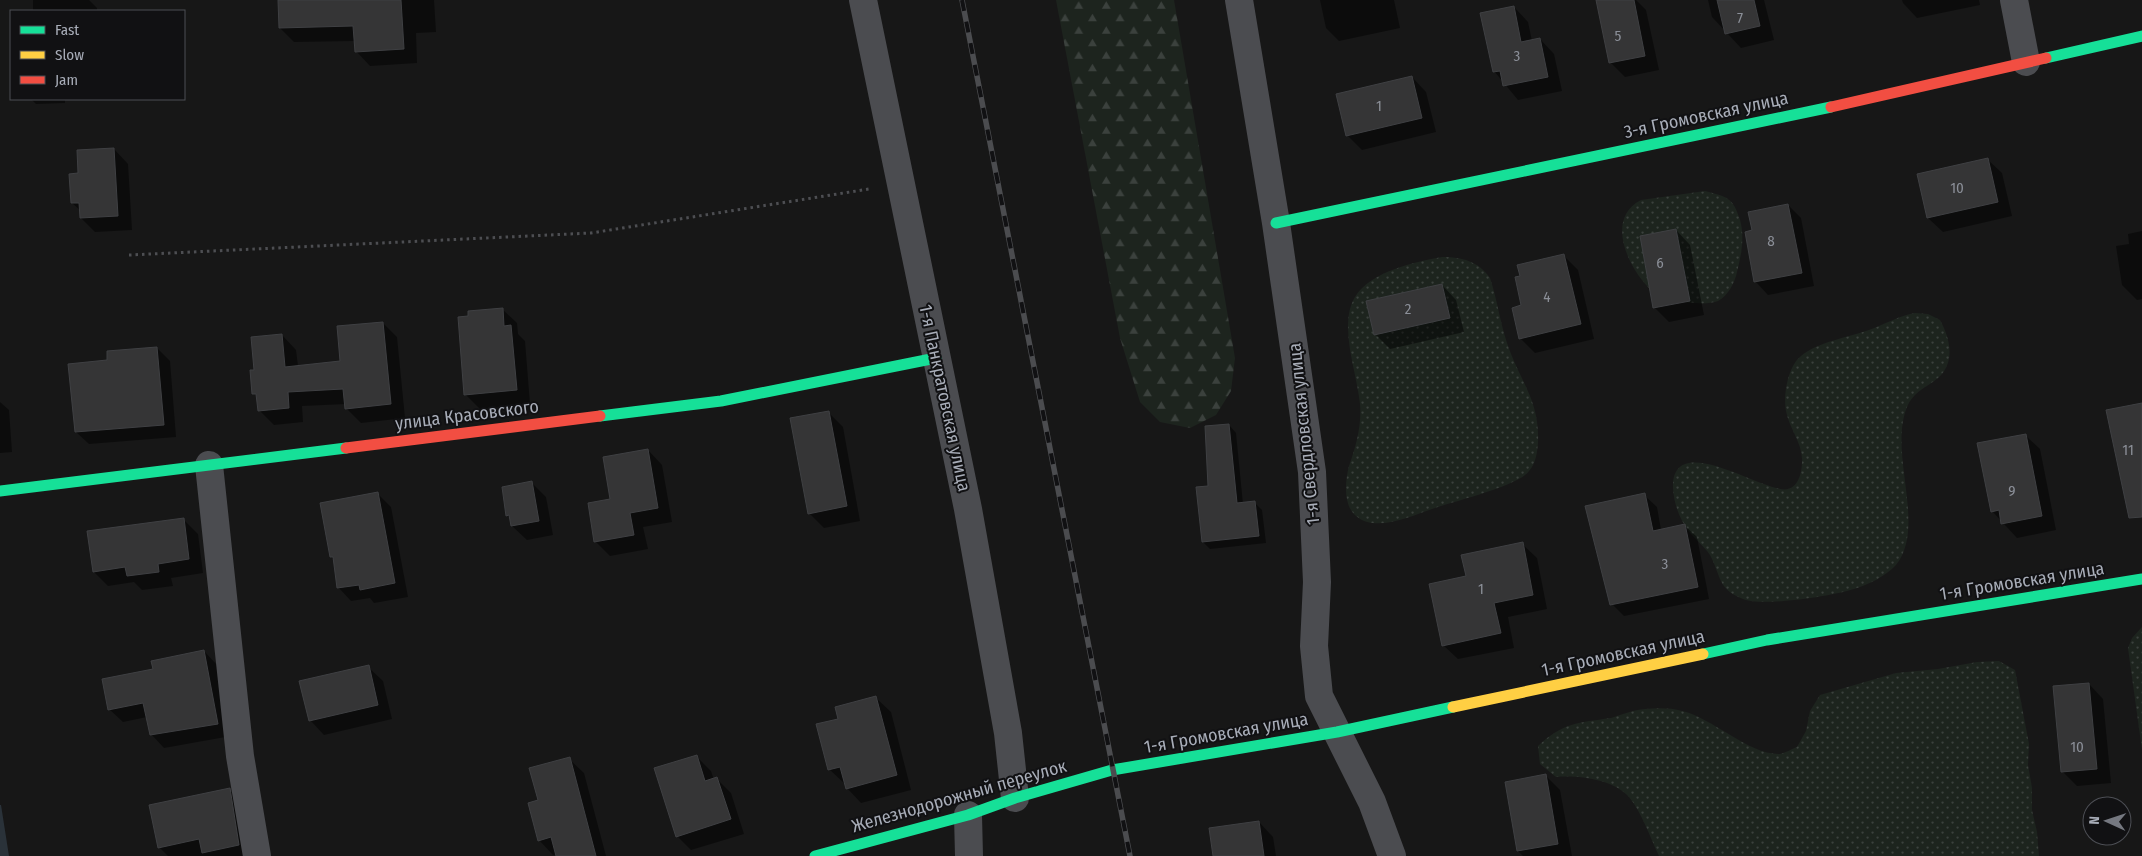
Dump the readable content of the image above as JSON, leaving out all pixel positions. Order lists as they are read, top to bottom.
{
  "streets": {
    "street": [
      "3-я Громовская улица",
      "1-я Панкратовская улица",
      "улица Красовского",
      "1-я Свердловская улица",
      "1-я Громовская улица",
      "Железнодорожный переулок"
    ]
  },
  "crossings": [
    ["3-я Громовская улица", "1-я Свердловская улица"],
    ["1-я Панкратовская улица", "улица Красовского"],
    ["1-я Панкратовская улица", "Железнодорожный переулок"],
    ["1-я Свердловская улица", "1-я Громовская улица"],
    ["1-я Громовская улица", "Железнодорожный переулок"]
  ],
  "house_numbers": [
    "7",
    "5",
    "3",
    "1",
    "10",
    "8",
    "6",
    "4",
    "2",
    "11",
    "9",
    "3",
    "1",
    "10"
  ],
  "legend": ["Fast", "Slow", "Jam"],
  "north": "left"
}
